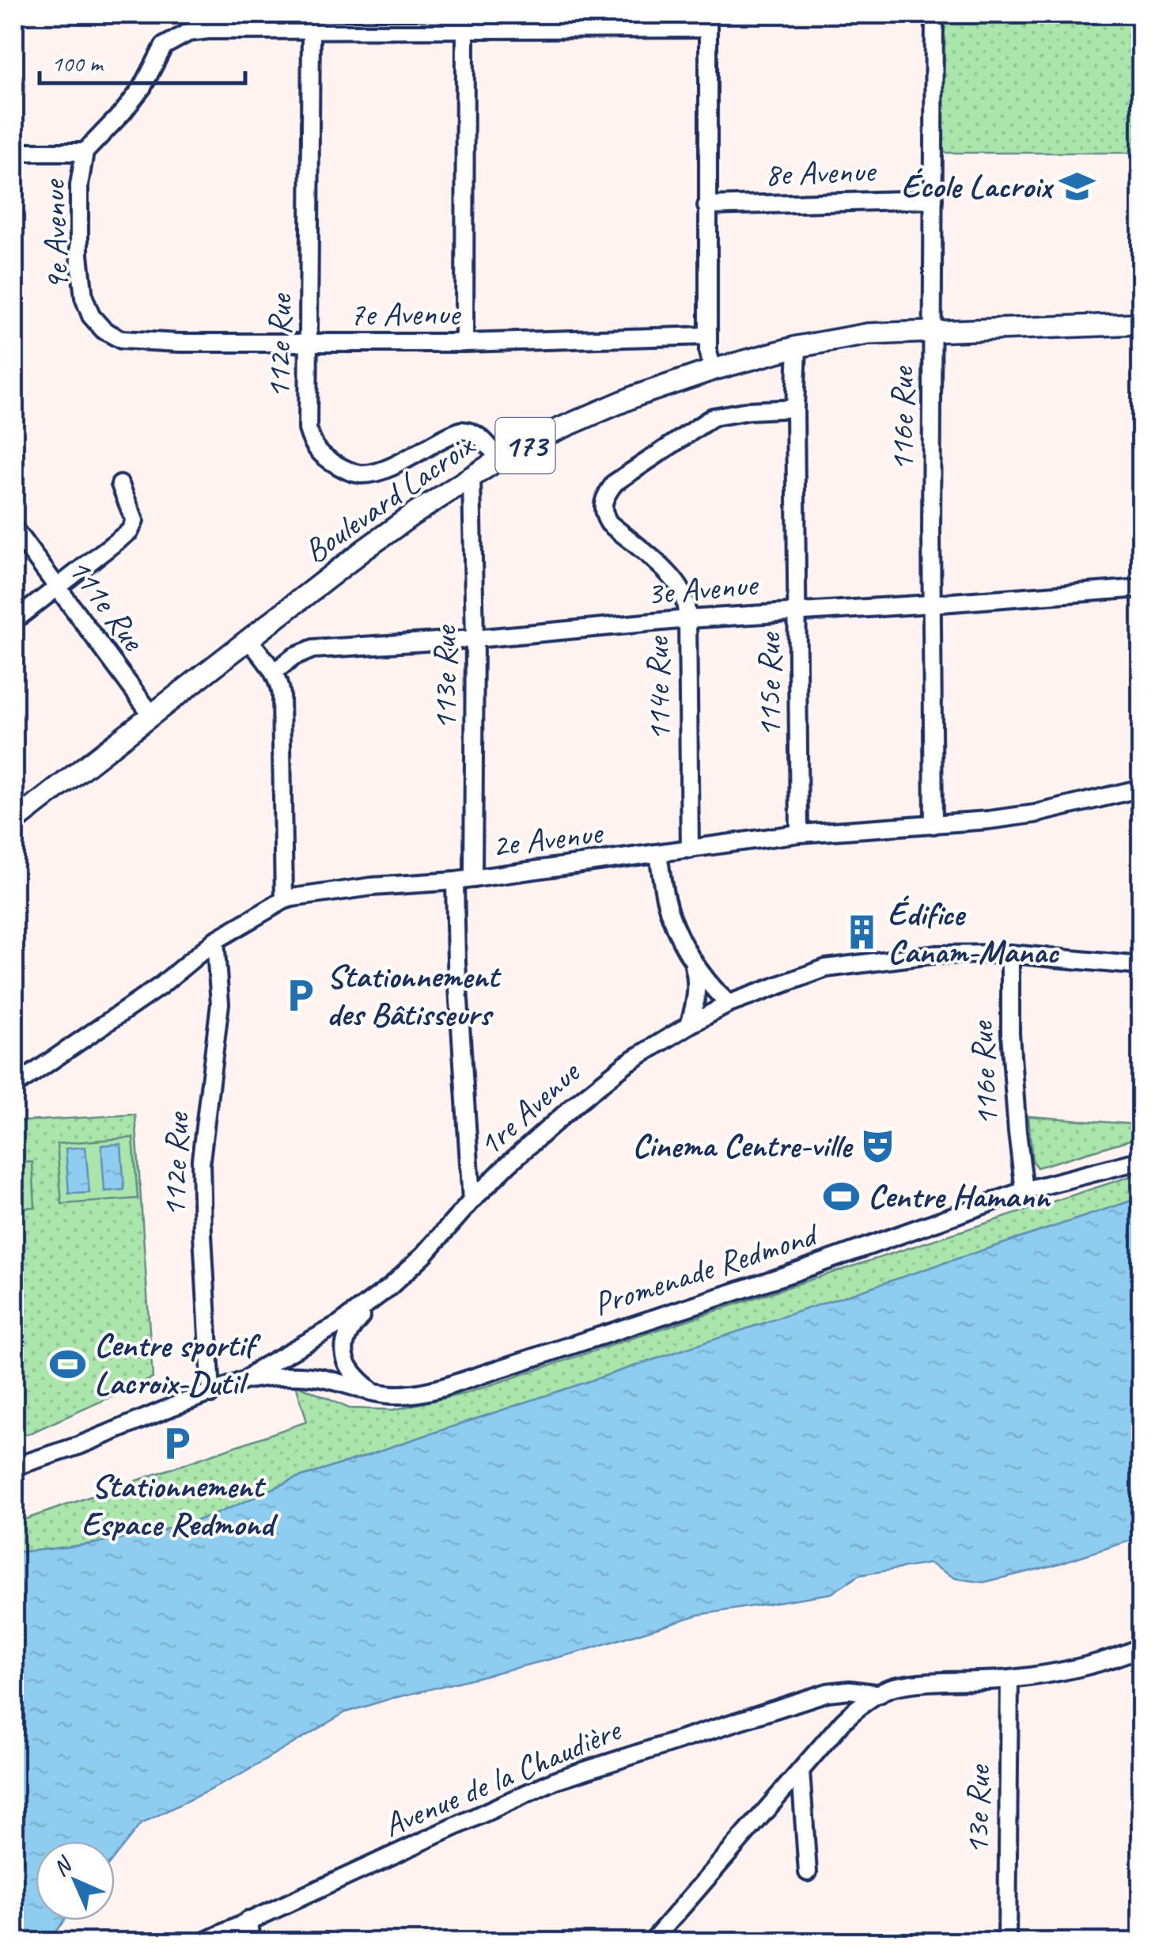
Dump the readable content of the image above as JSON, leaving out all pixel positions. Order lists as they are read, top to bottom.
{
  "streets": {
    "main road": ["173", "Boulevard Lacroix"],
    "street": [
      "8e Avenue",
      "9e Avenue",
      "7e Avenue",
      "112e Rue",
      "116e Rue",
      "3e Avenue",
      "111e Rue",
      "113e Rue",
      "115e Rue",
      "114e Rue",
      "2e Avenue",
      "1re Avenue",
      "Promenade Redmond",
      "Avenue de la Chaudière",
      "13e Rue"
    ]
  },
  "crossings": [
    ["8e Avenue", "116e Rue"],
    ["9e Avenue", "7e Avenue"],
    ["9e Avenue", "112e Rue"],
    ["7e Avenue", "112e Rue"],
    ["112e Rue", "Boulevard Lacroix"],
    ["112e Rue", "2e Avenue"],
    ["112e Rue", "1re Avenue"],
    ["116e Rue", "Boulevard Lacroix"],
    ["116e Rue", "3e Avenue"],
    ["116e Rue", "2e Avenue"],
    ["116e Rue", "1re Avenue"],
    ["116e Rue", "Promenade Redmond"],
    ["Boulevard Lacroix", "111e Rue"],
    ["Boulevard Lacroix", "113e Rue"],
    ["Boulevard Lacroix", "115e Rue"],
    ["3e Avenue", "113e Rue"],
    ["3e Avenue", "115e Rue"],
    ["3e Avenue", "114e Rue"],
    ["113e Rue", "2e Avenue"],
    ["115e Rue", "114e Rue"],
    ["115e Rue", "2e Avenue"],
    ["114e Rue", "2e Avenue"],
    ["1re Avenue", "Promenade Redmond"]
  ],
  "places": {
    "school or university": ["École Lacroix"],
    "building": ["Édifice Canam-Manac"],
    "parking": ["Stationnement des Bâtisseurs", "Stationnement Espace Redmond"],
    "theatre": ["Cinema Centre-ville"],
    "sports": ["Centre Hamann", "Centre sportif Lacroix-Dutil"]
  },
  "scale_bar": "100 m",
  "north": "top left"
}
